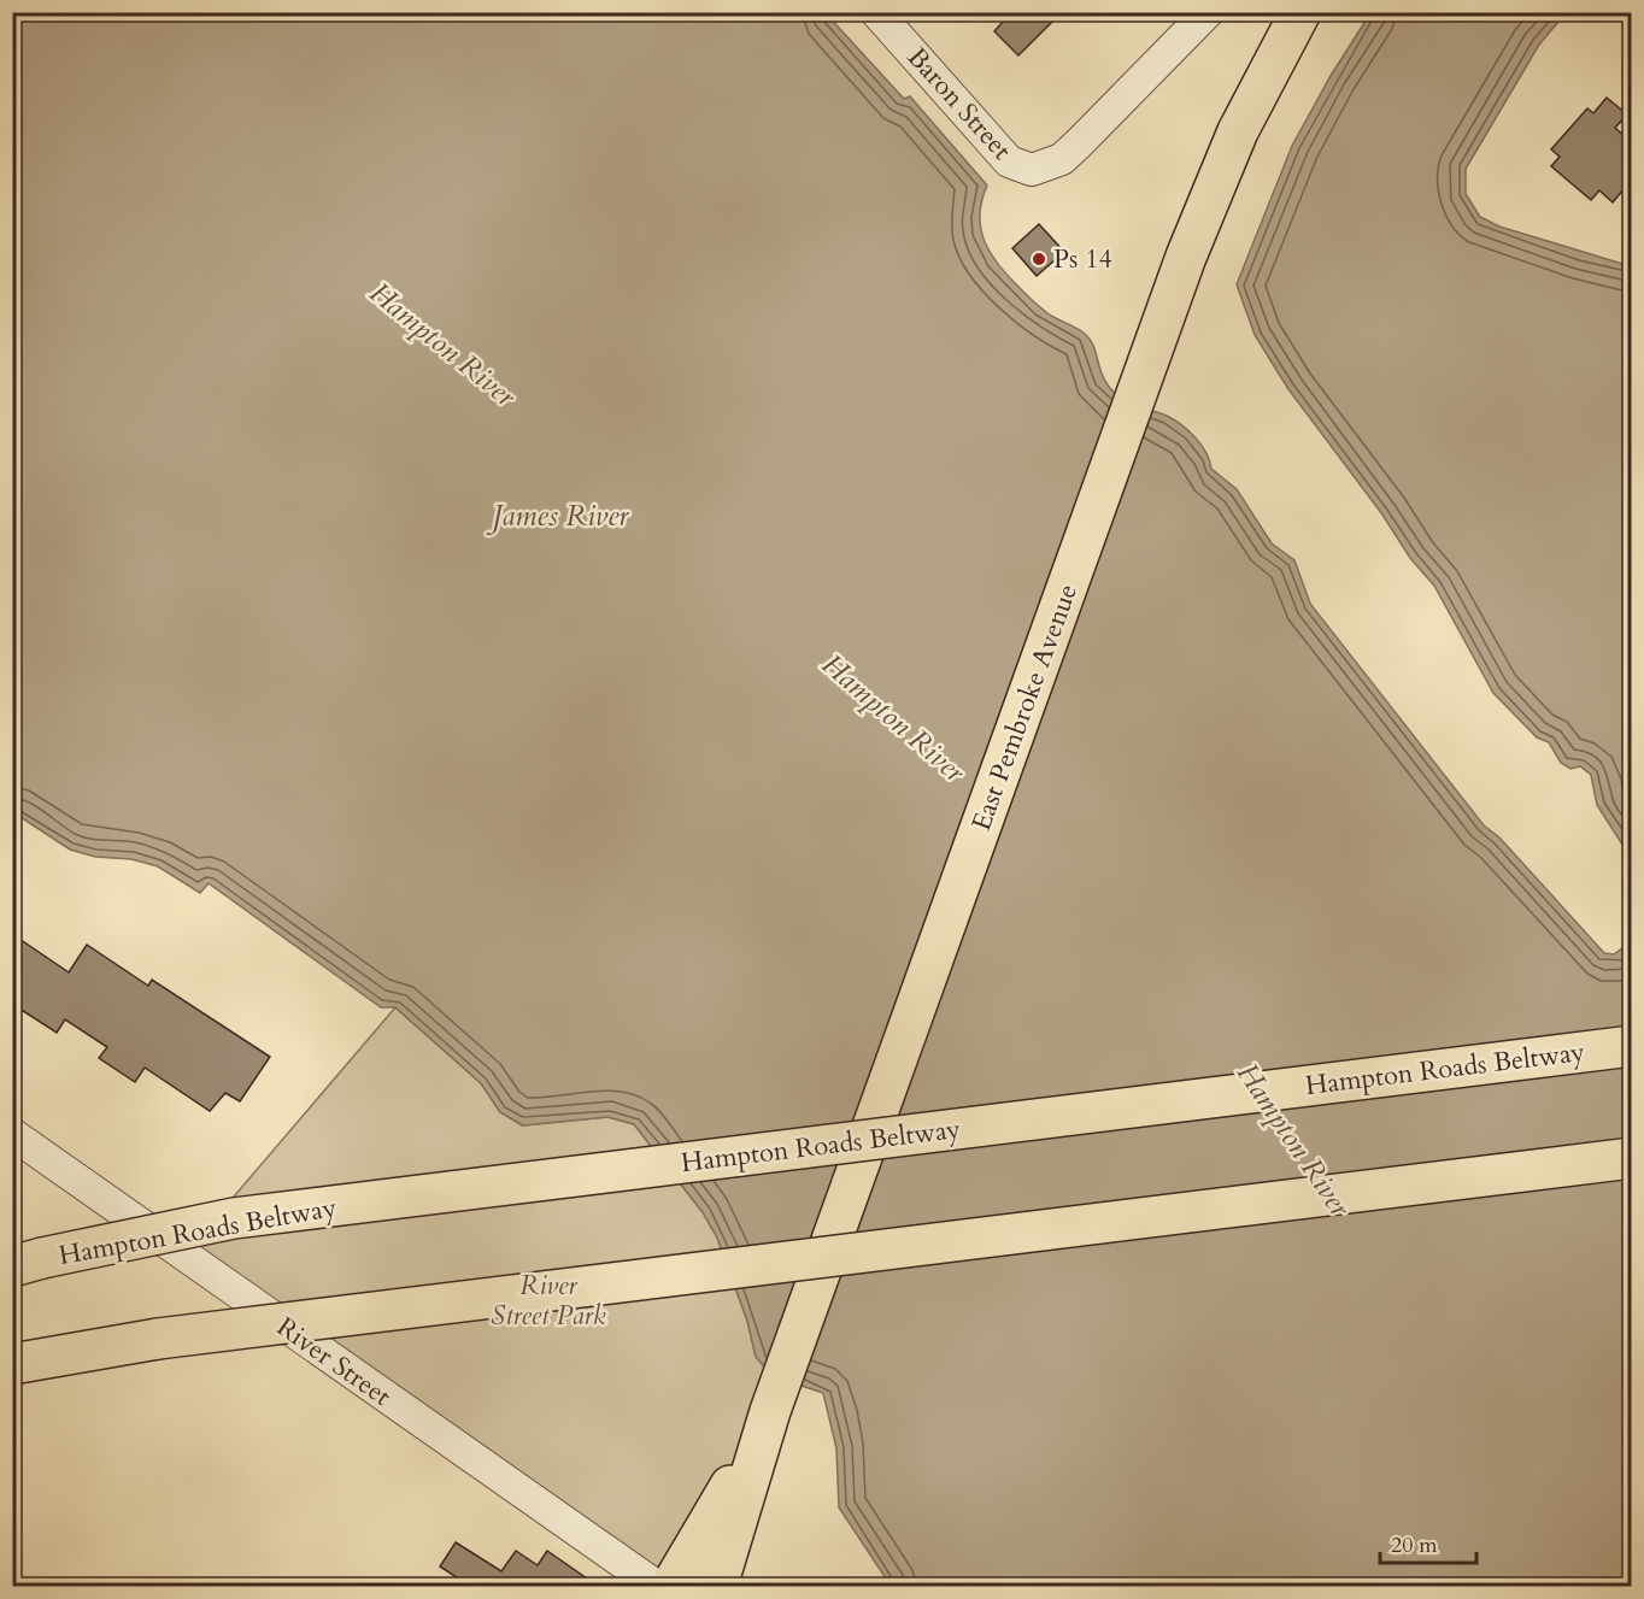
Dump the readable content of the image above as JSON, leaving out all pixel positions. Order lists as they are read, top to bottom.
{
  "streets": {
    "main road": ["East Pembroke Avenue", "Hampton Roads Beltway"],
    "street": ["Baron Street", "River Street"]
  },
  "water": ["Hampton River", "James River"],
  "parks": ["River Street Park"],
  "places": ["Ps 14"],
  "scale_bar": "20 m"
}
